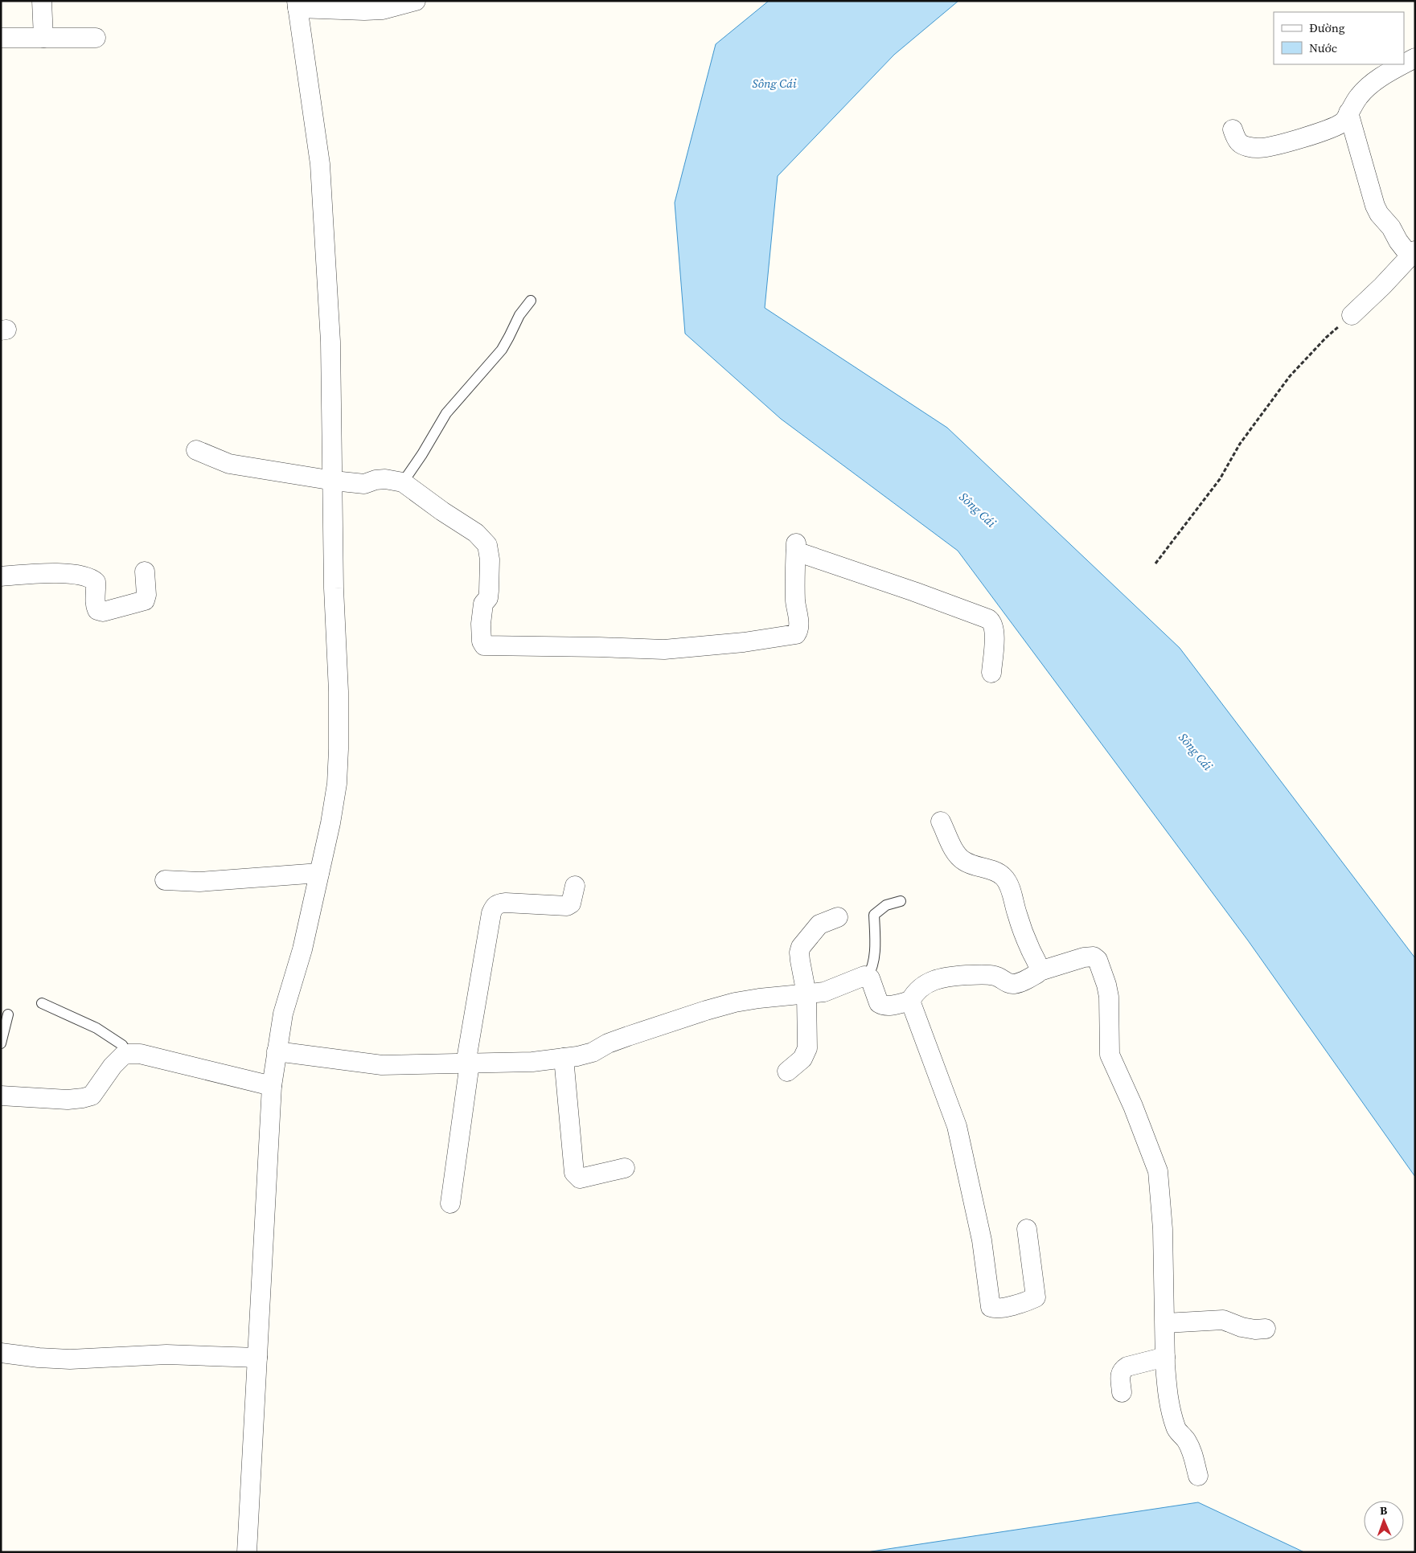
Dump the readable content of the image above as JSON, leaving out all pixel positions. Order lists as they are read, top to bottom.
{
  "water": ["Sông Cái"],
  "legend": ["Đường", "Nước"],
  "north": "top"
}
